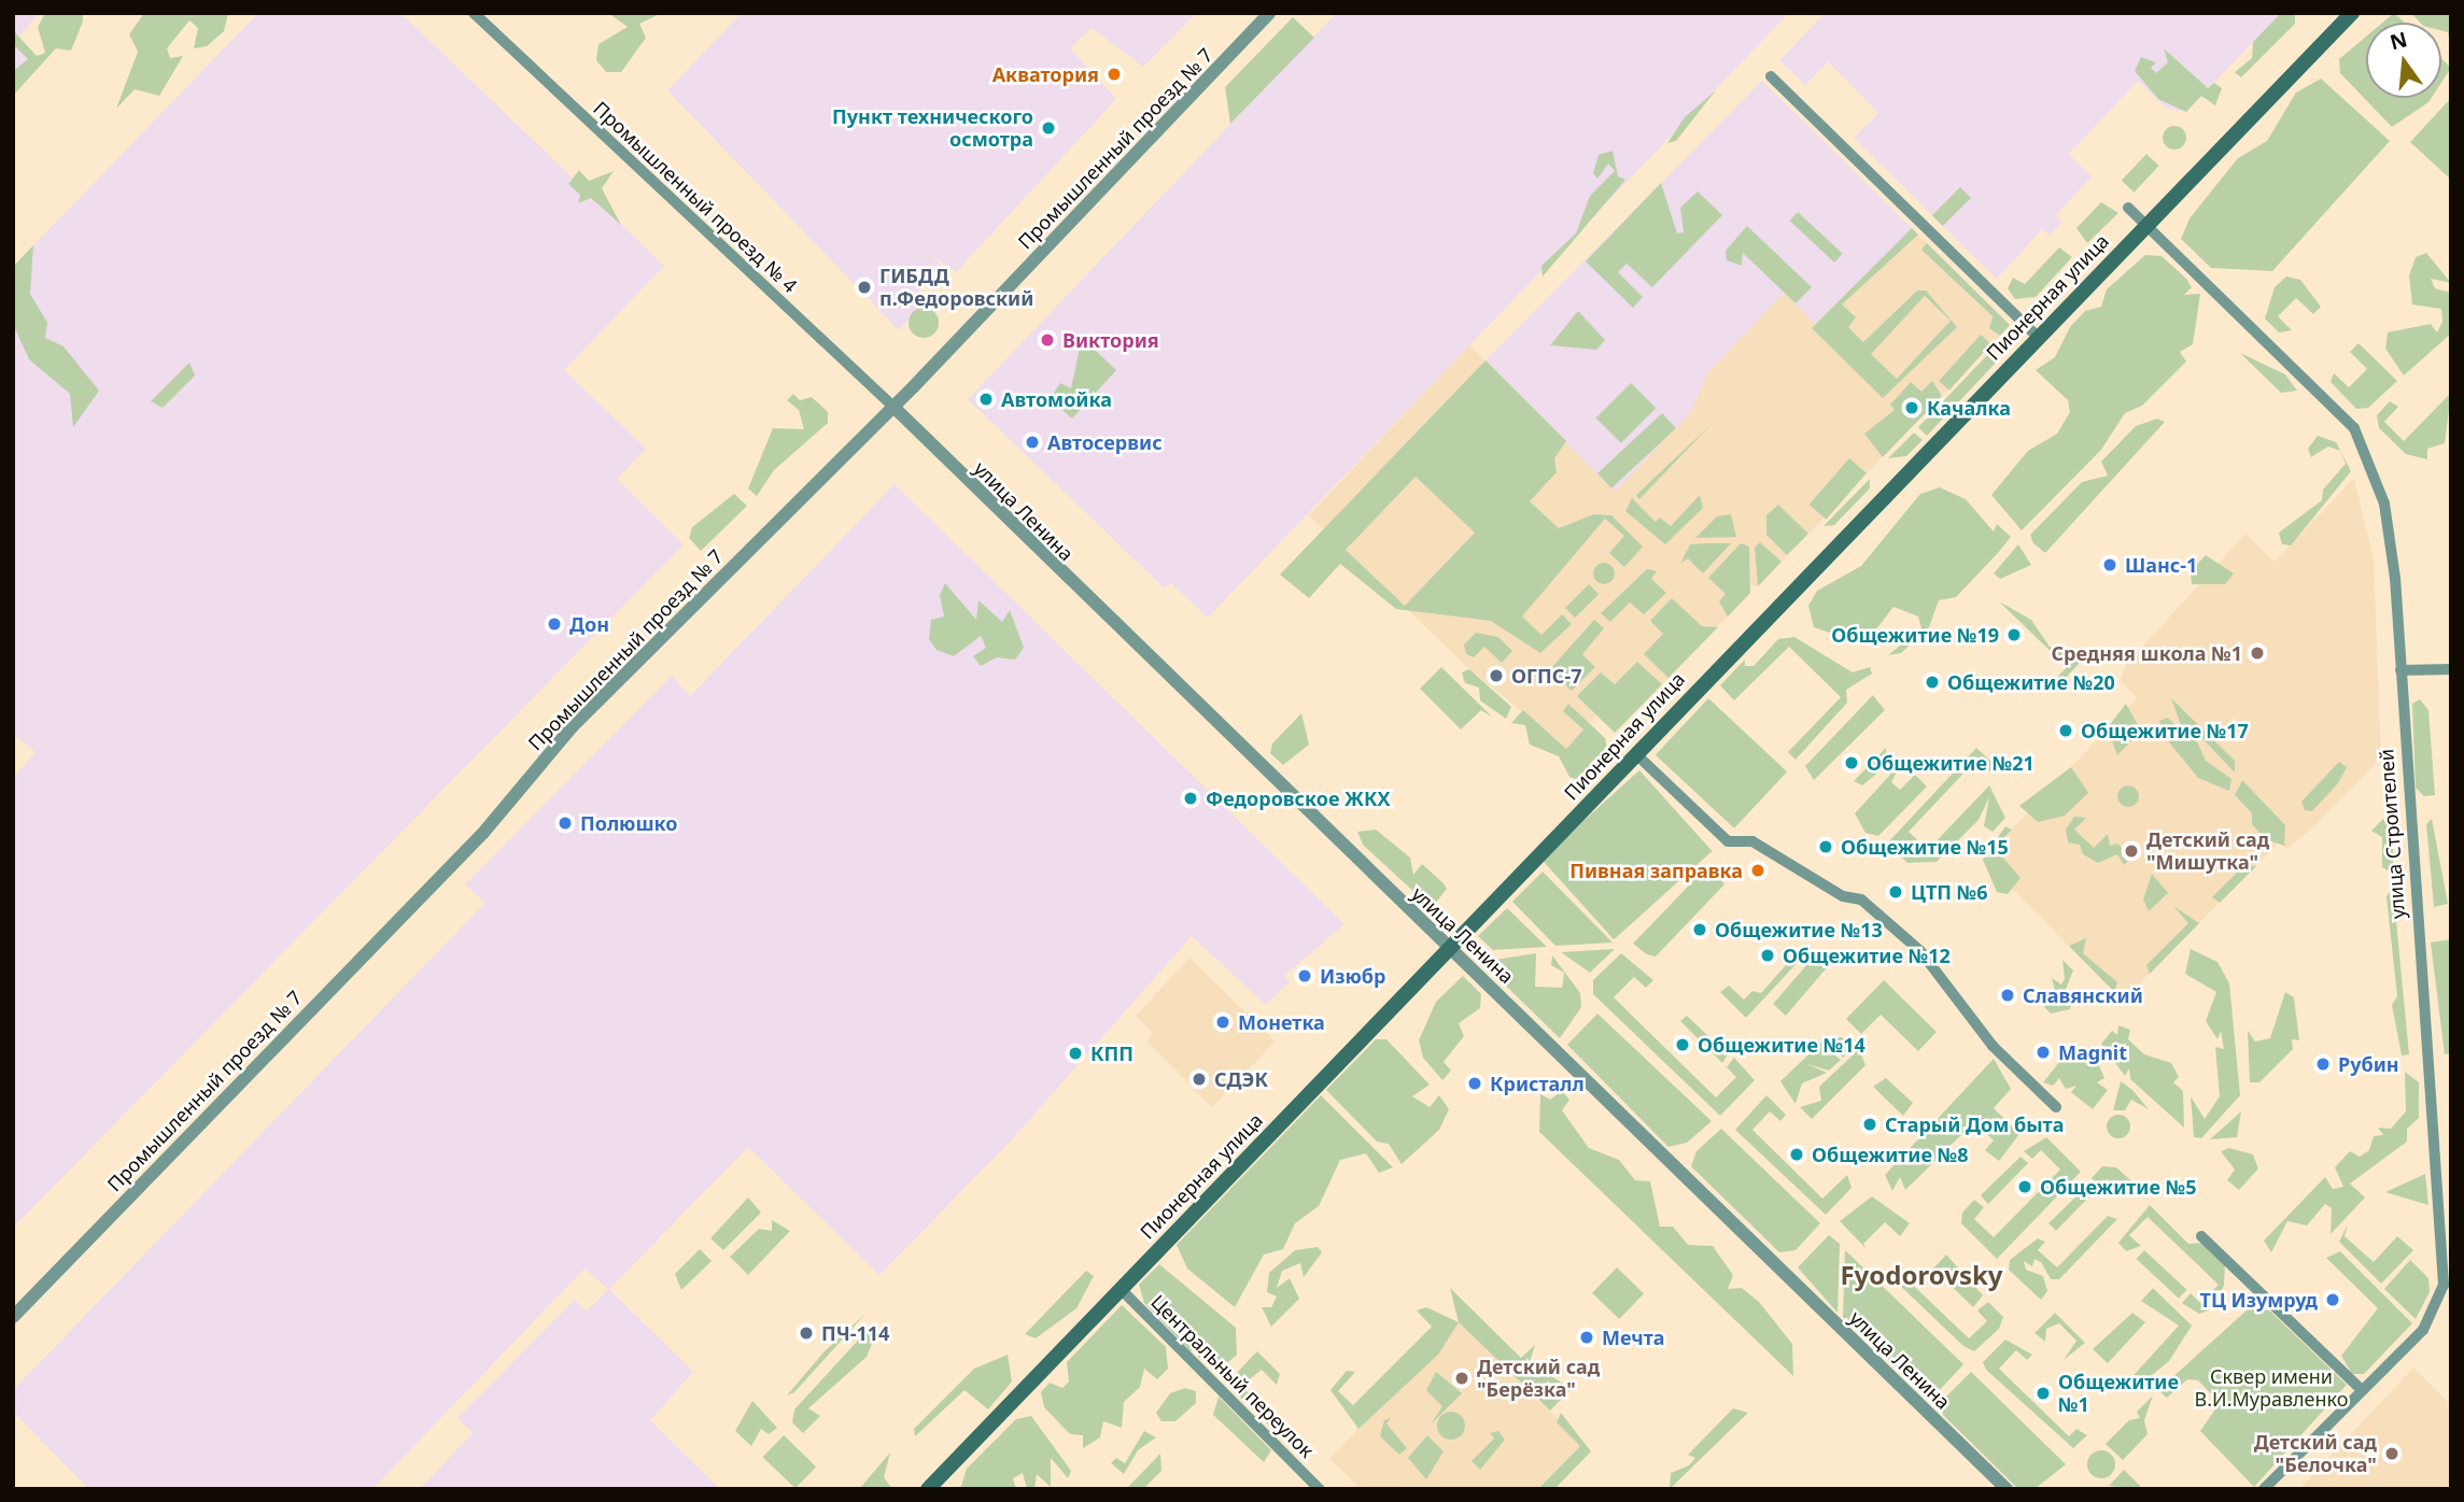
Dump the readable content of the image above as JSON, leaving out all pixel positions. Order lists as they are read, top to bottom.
{
  "streets": {
    "main road": ["Пионерная улица"],
    "street": [
      "Промышленный проезд № 7",
      "Промышленный проезд № 4",
      "улица Ленина",
      "улица Строителей",
      "Центральный переулок"
    ]
  },
  "crossings": [
    ["Промышленный проезд № 7", "Промышленный проезд № 4"],
    ["Промышленный проезд № 7", "улица Ленина"],
    ["Промышленный проезд № 4", "улица Ленина"],
    ["Пионерная улица", "улица Ленина"],
    ["Пионерная улица", "улица Строителей"],
    ["Пионерная улица", "Центральный переулок"]
  ],
  "districts": ["Fyodorovsky"],
  "parks": ["Сквер имени В.И.Муравленко"],
  "places": [
    "Акватория",
    "Пункт технического осмотра",
    "ГИБДД п.Федоровский",
    "Виктория",
    "Автомойка",
    "Качалка",
    "Автосервис",
    "Шанс-1",
    "Дон",
    "Общежитие №19",
    "Средняя школа №1",
    "ОГПС-7",
    "Общежитие №20",
    "Общежитие №17",
    "Общежитие №21",
    "Федоровское ЖКХ",
    "Полюшко",
    "Общежитие №15",
    "Детский сад \"Мишутка\"",
    "Пивная заправка",
    "ЦТП №6",
    "Общежитие №13",
    "Общежитие №12",
    "Изюбр",
    "Славянский",
    "Монетка",
    "Общежитие №14",
    "Magnit",
    "КПП",
    "Рубин",
    "СДЭК",
    "Кристалл",
    "Старый Дом быта",
    "Общежитие №8",
    "Общежитие №5",
    "ТЦ Изумруд",
    "ПЧ-114",
    "Мечта",
    "Детский сад \"Берёзка\"",
    "Общежитие №1",
    "Детский сад \"Белочка\""
  ],
  "north": "top"
}
